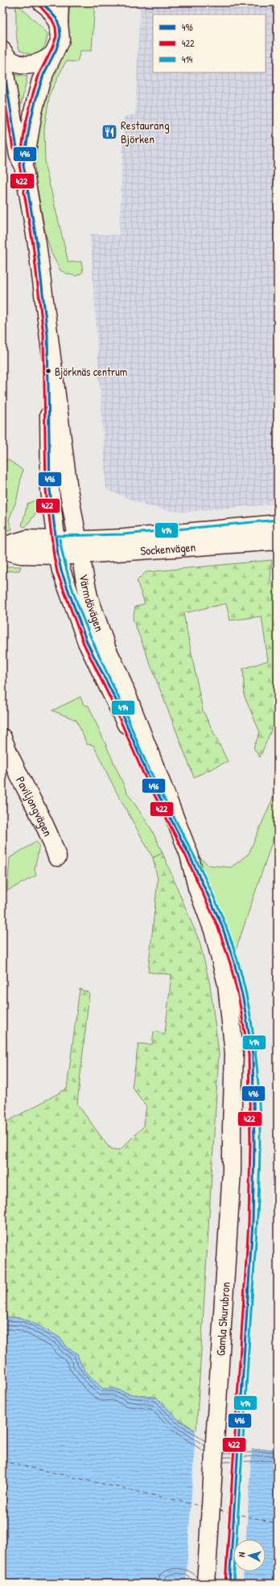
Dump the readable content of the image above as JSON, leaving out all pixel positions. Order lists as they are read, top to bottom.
{
  "streets": {
    "main road": [
      "Sockenvägen",
      "Värmdövägen",
      "Paviljongvägen",
      "Gamla Skurubron"
    ]
  },
  "crossings": [
    ["Sockenvägen", "Värmdövägen"],
    ["Värmdövägen", "Gamla Skurubron"]
  ],
  "places": {
    "restaurant": ["Restaurang Björken"],
    "other": ["Björknäs centrum"]
  },
  "lines": ["transit line 496", "transit line 422", "transit line 414"],
  "legend": ["496", "422", "414"],
  "north": "left"
}
